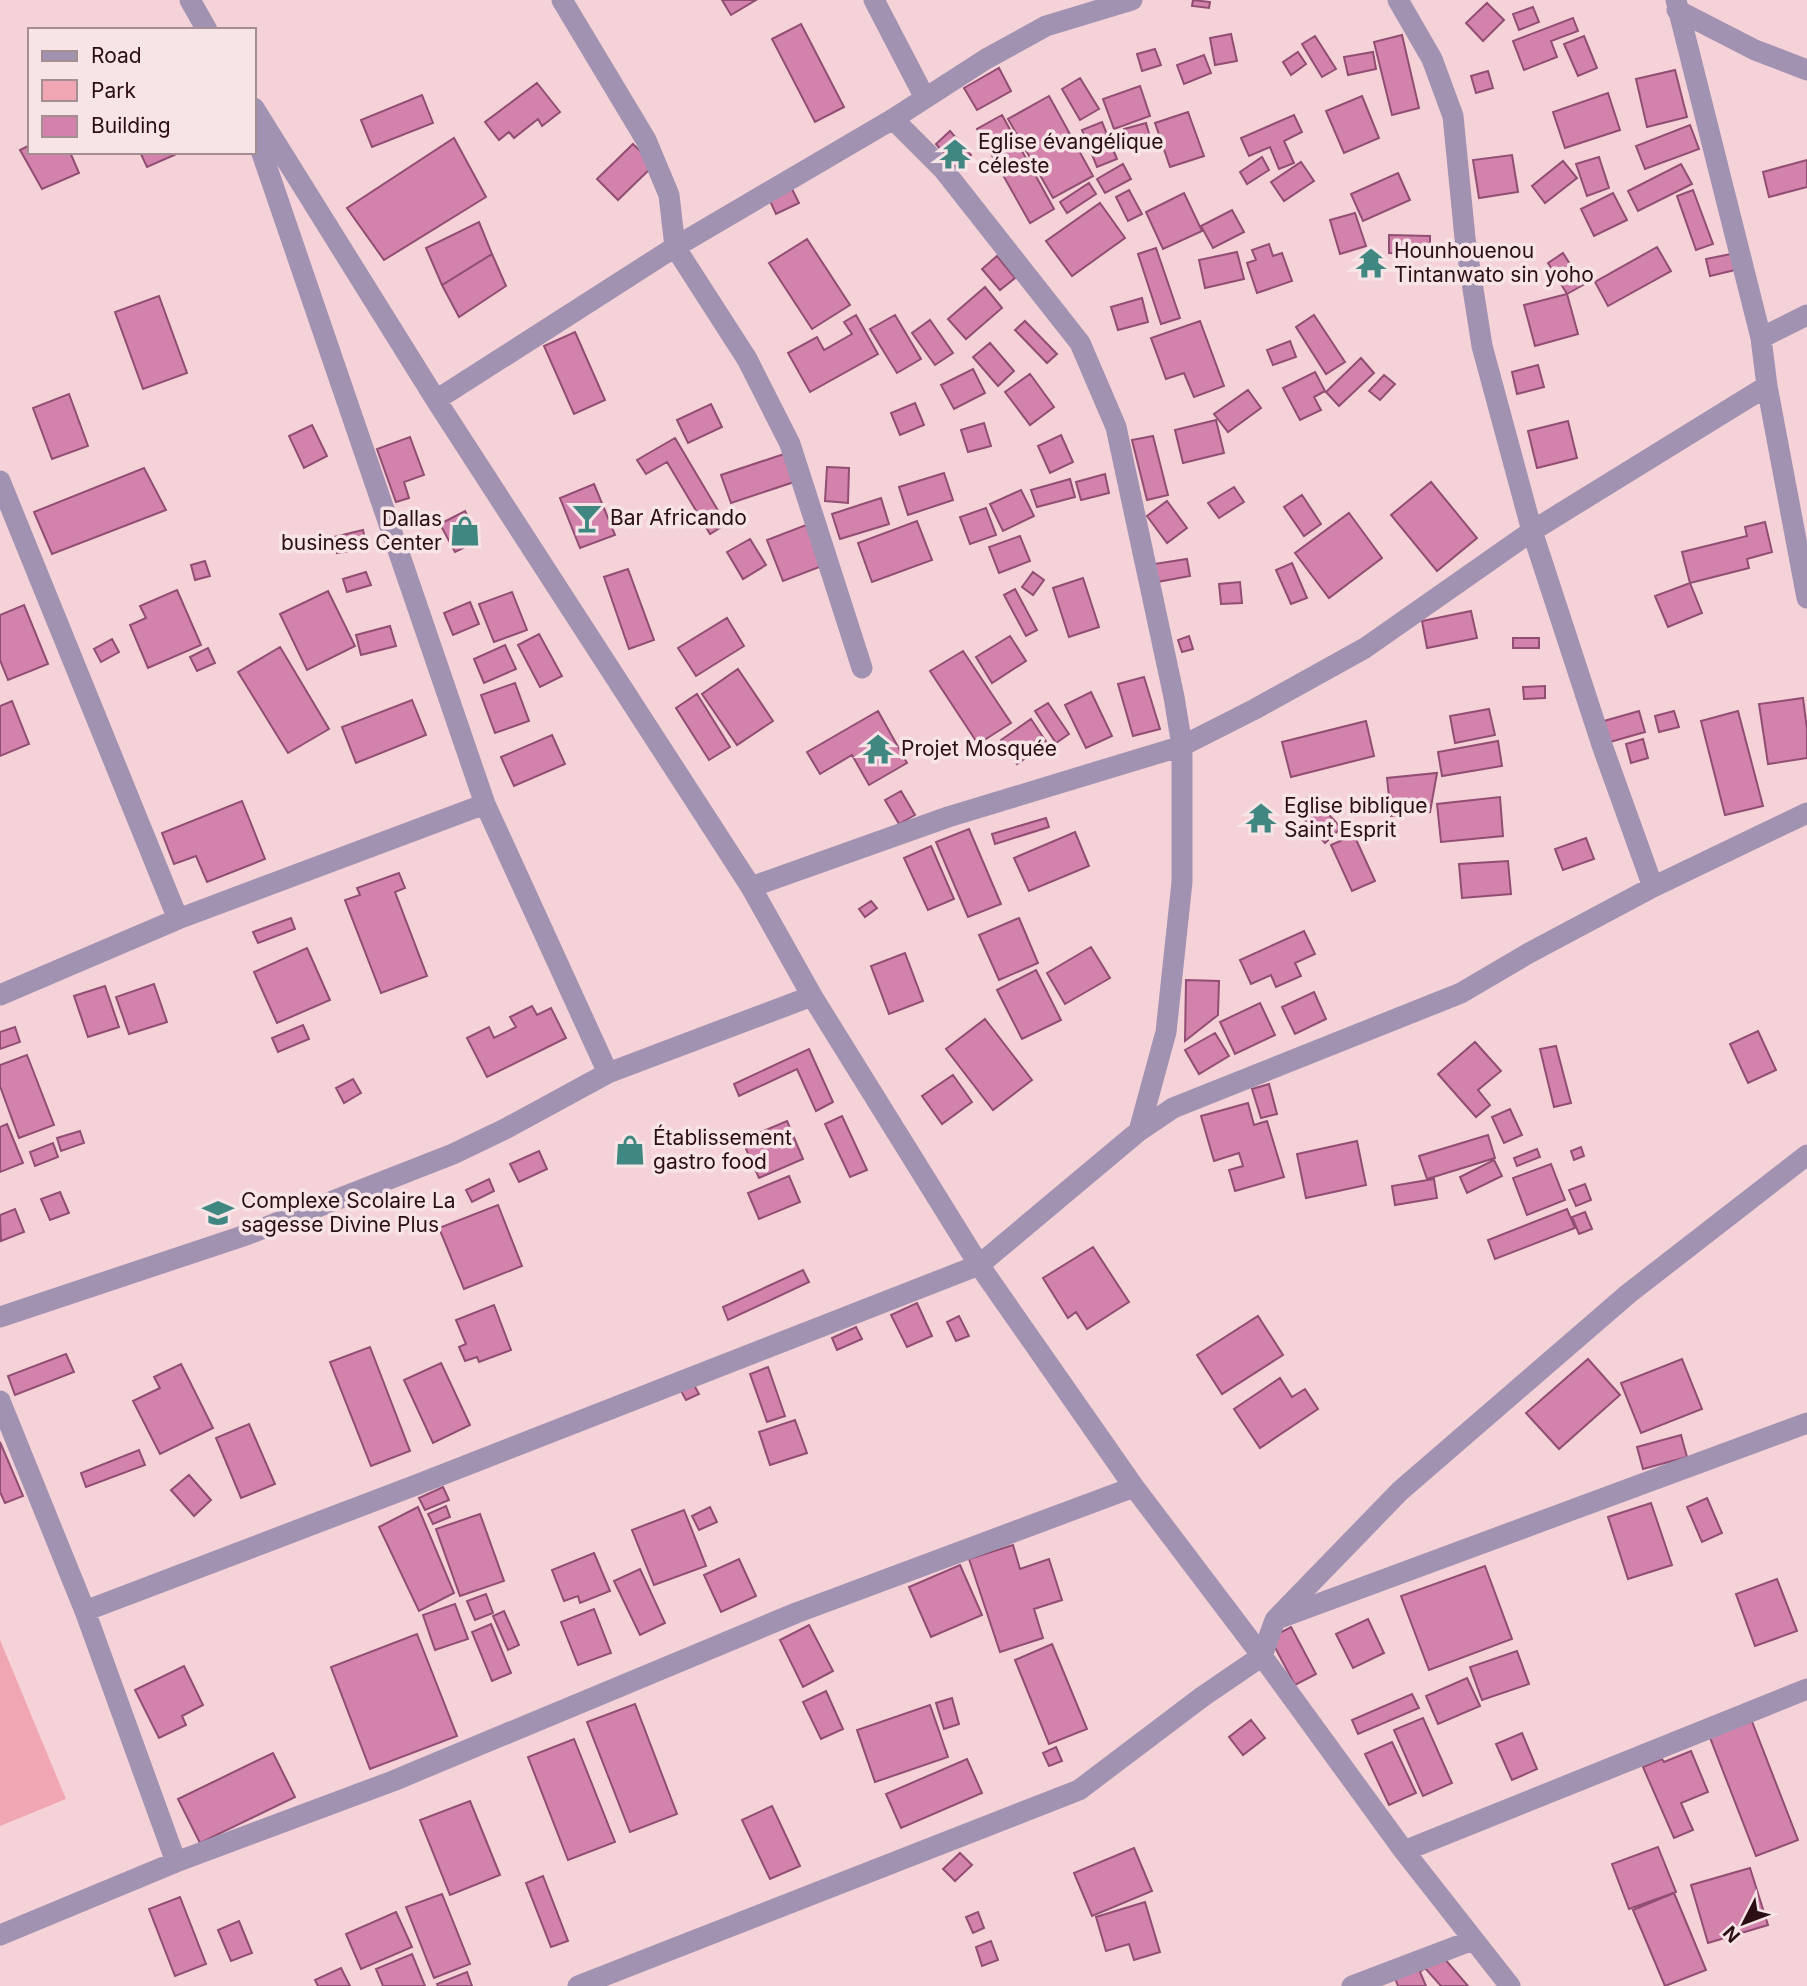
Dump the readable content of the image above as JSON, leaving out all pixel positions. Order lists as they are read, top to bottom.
{
  "places": {
    "temple": [
      "Eglise évangélique céleste",
      "Hounhouenou Tintanwato sin yoho",
      "Projet Mosquée",
      "Eglise biblique Saint Esprit"
    ],
    "bar": ["Bar Africando"],
    "shop": ["Dallas business Center", "Établissement gastro food"],
    "school or university": ["Complexe Scolaire La sagesse Divine Plus"]
  },
  "legend": ["Road", "Park", "Building"],
  "north": "bottom left"
}
